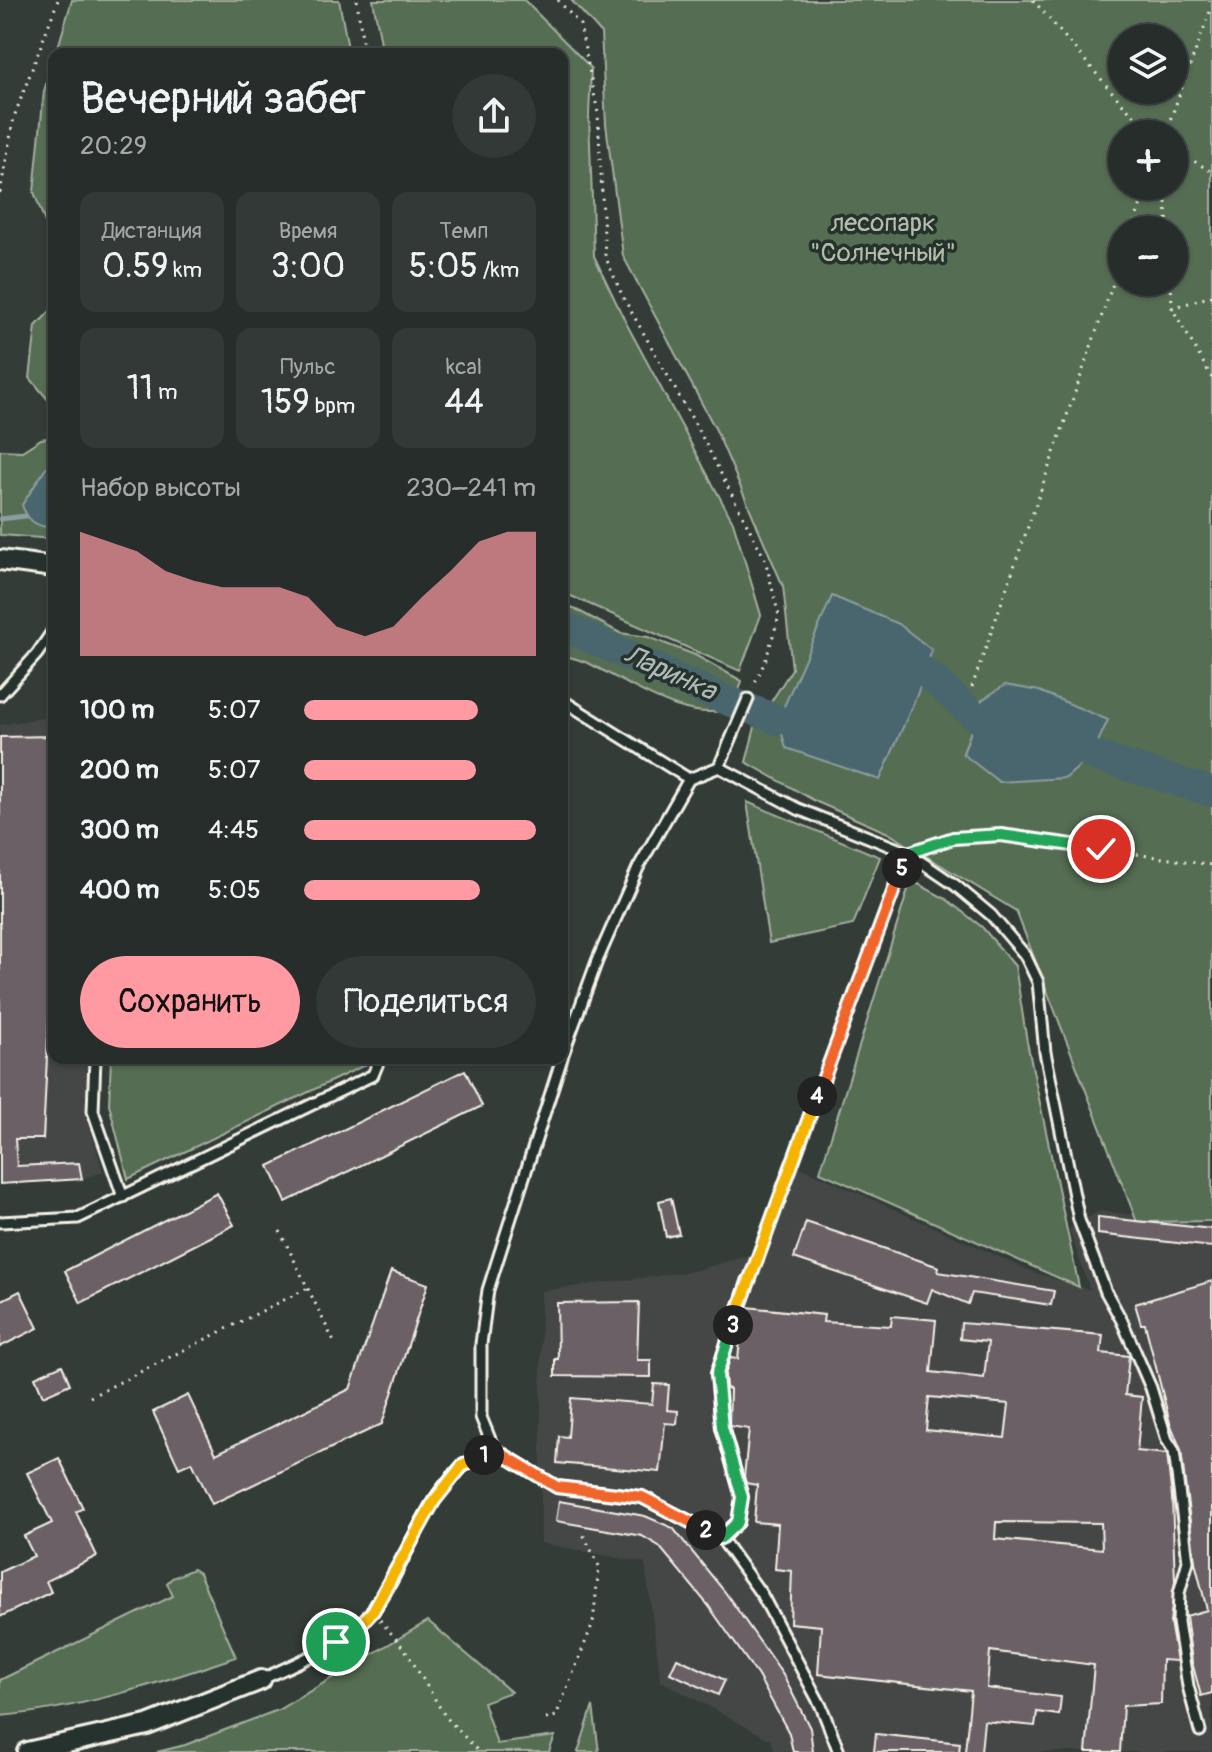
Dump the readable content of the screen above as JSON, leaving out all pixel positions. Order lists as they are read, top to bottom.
{
  "water": ["Ларинка"],
  "parks": ["лесопарк \"Солнечный\""],
  "page": {
    "map_buttons": ["+", "−"],
    "heading": ["Вечерний забег", "20:29"],
    "stats": [
      ["Дистанция", "0.59 km"],
      ["Время", "3:00"],
      ["Темп", "5:05 /km"],
      ["11 m"],
      ["Пульс", "159 bpm"],
      ["kcal", "44"]
    ],
    "chart": ["Набор высоты", "230–241 m"],
    "list": [
      {
        "name": "100 m",
        "note": "5:07"
      },
      {
        "name": "200 m",
        "note": "5:07"
      },
      {
        "name": "300 m",
        "note": "4:45"
      },
      {
        "name": "400 m",
        "note": "5:05"
      }
    ],
    "pins": [
      "5",
      "4",
      "3",
      "1",
      "2"
    ],
    "buttons": ["Сохранить", "Поделиться"]
  }
}
